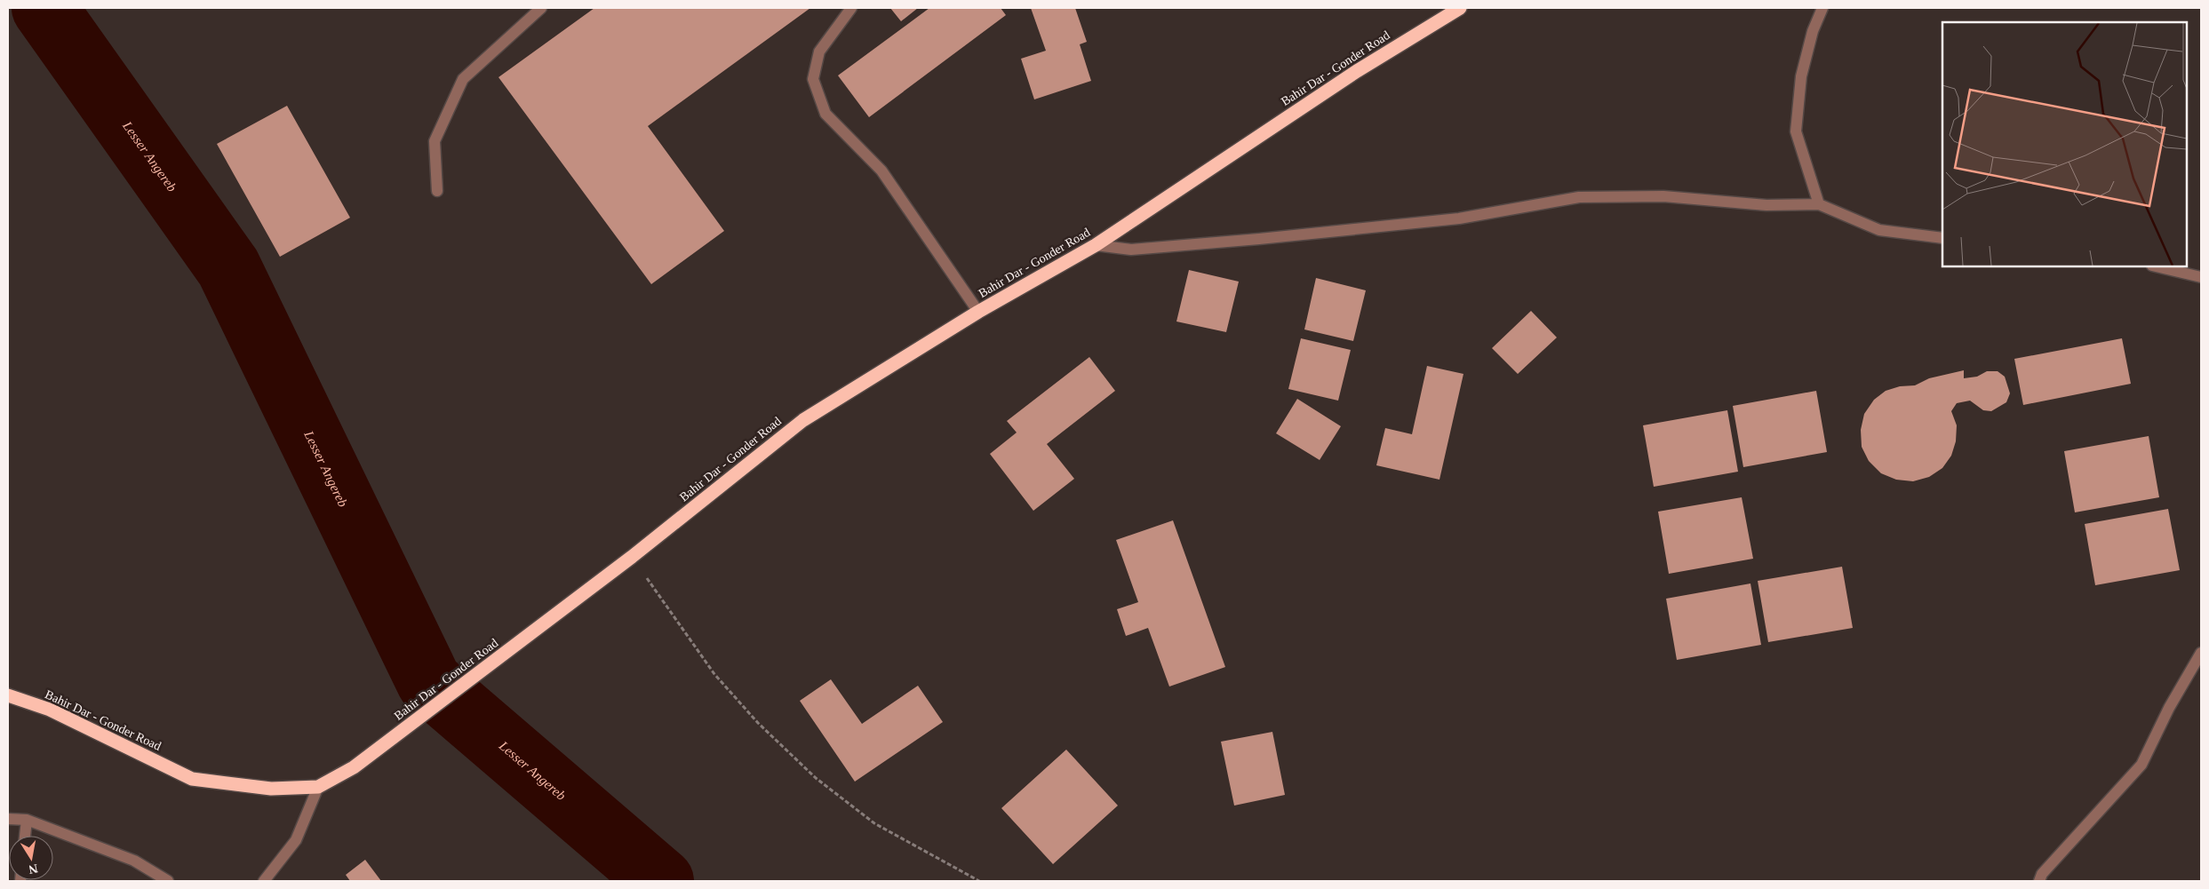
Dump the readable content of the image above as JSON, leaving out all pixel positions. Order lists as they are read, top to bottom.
{
  "streets": {
    "highway": ["Bahir Dar - Gonder Road"]
  },
  "water": ["Lesser Angereb"],
  "north": "bottom"
}
